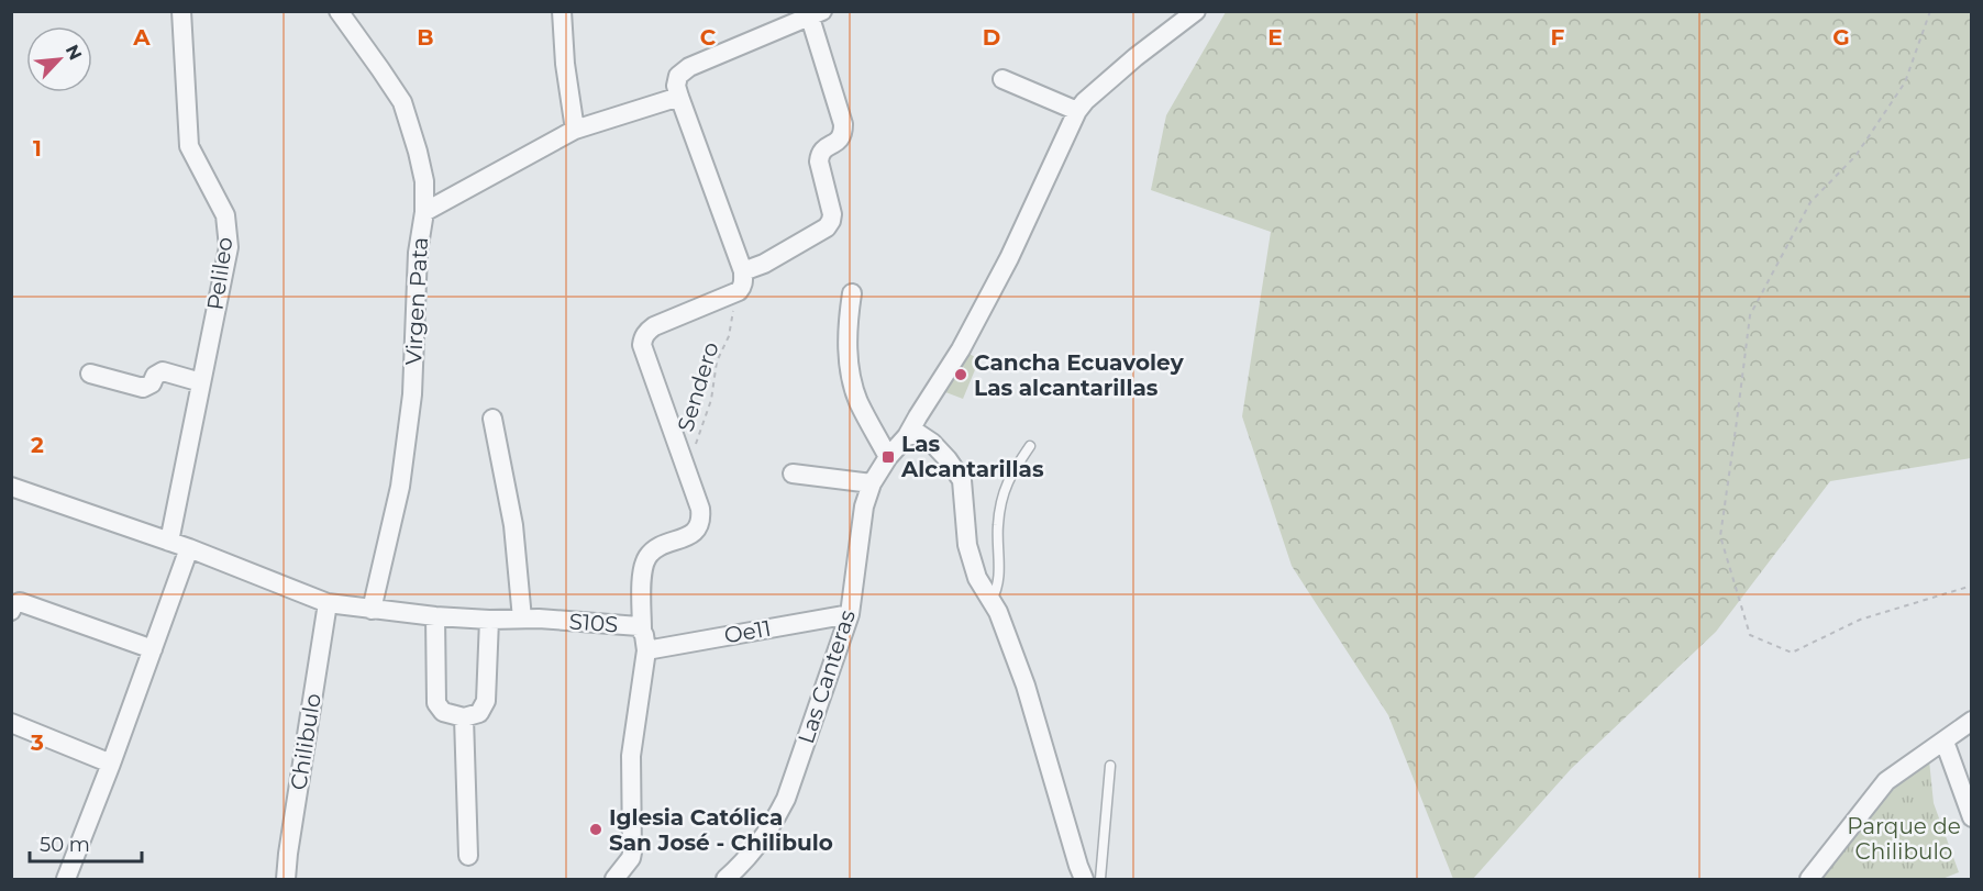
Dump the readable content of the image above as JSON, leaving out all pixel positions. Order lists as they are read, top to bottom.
{
  "streets": {
    "street": [
      "Pelileo",
      "Virgen Pata",
      "S10S",
      "Oe11",
      "Las Canteras",
      "Chilibulo"
    ],
    "path": ["Sendero"]
  },
  "crossings": [
    ["Pelileo", "S10S"],
    ["Virgen Pata", "S10S"],
    ["S10S", "Oe11"],
    ["S10S", "Chilibulo"],
    ["Oe11", "Las Canteras"]
  ],
  "parks": ["Parque de Chilibulo"],
  "places": {
    "other": ["Cancha Ecuavoley Las alcantarillas", "Iglesia Católica San José - Chilibulo"],
    "transit": ["Las Alcantarillas"]
  },
  "scale_bar": "50 m",
  "north": "top right",
  "grid": {
    "columns": [
      "A",
      "B",
      "C",
      "D",
      "E",
      "F",
      "G"
    ],
    "rows": ["1", "2", "3"]
  }
}
